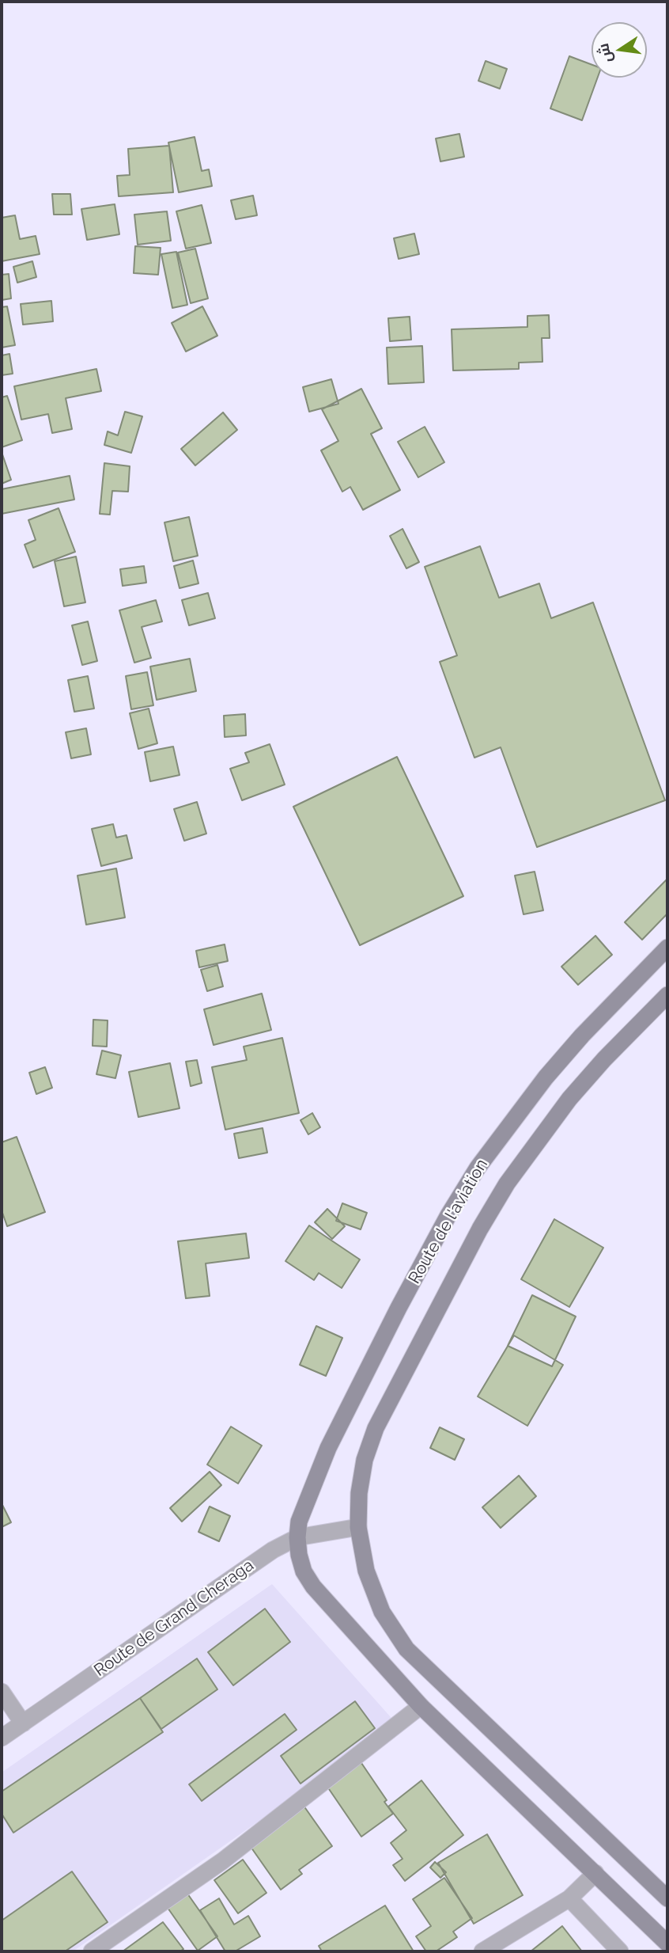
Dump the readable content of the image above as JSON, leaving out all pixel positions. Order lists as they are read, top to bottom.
{
  "streets": {
    "street": ["Route de l'aviation", "Route de Grand Cheraga"]
  },
  "crossings": [
    ["Route de l'aviation", "Route de Grand Cheraga"]
  ],
  "north": "left"
}
